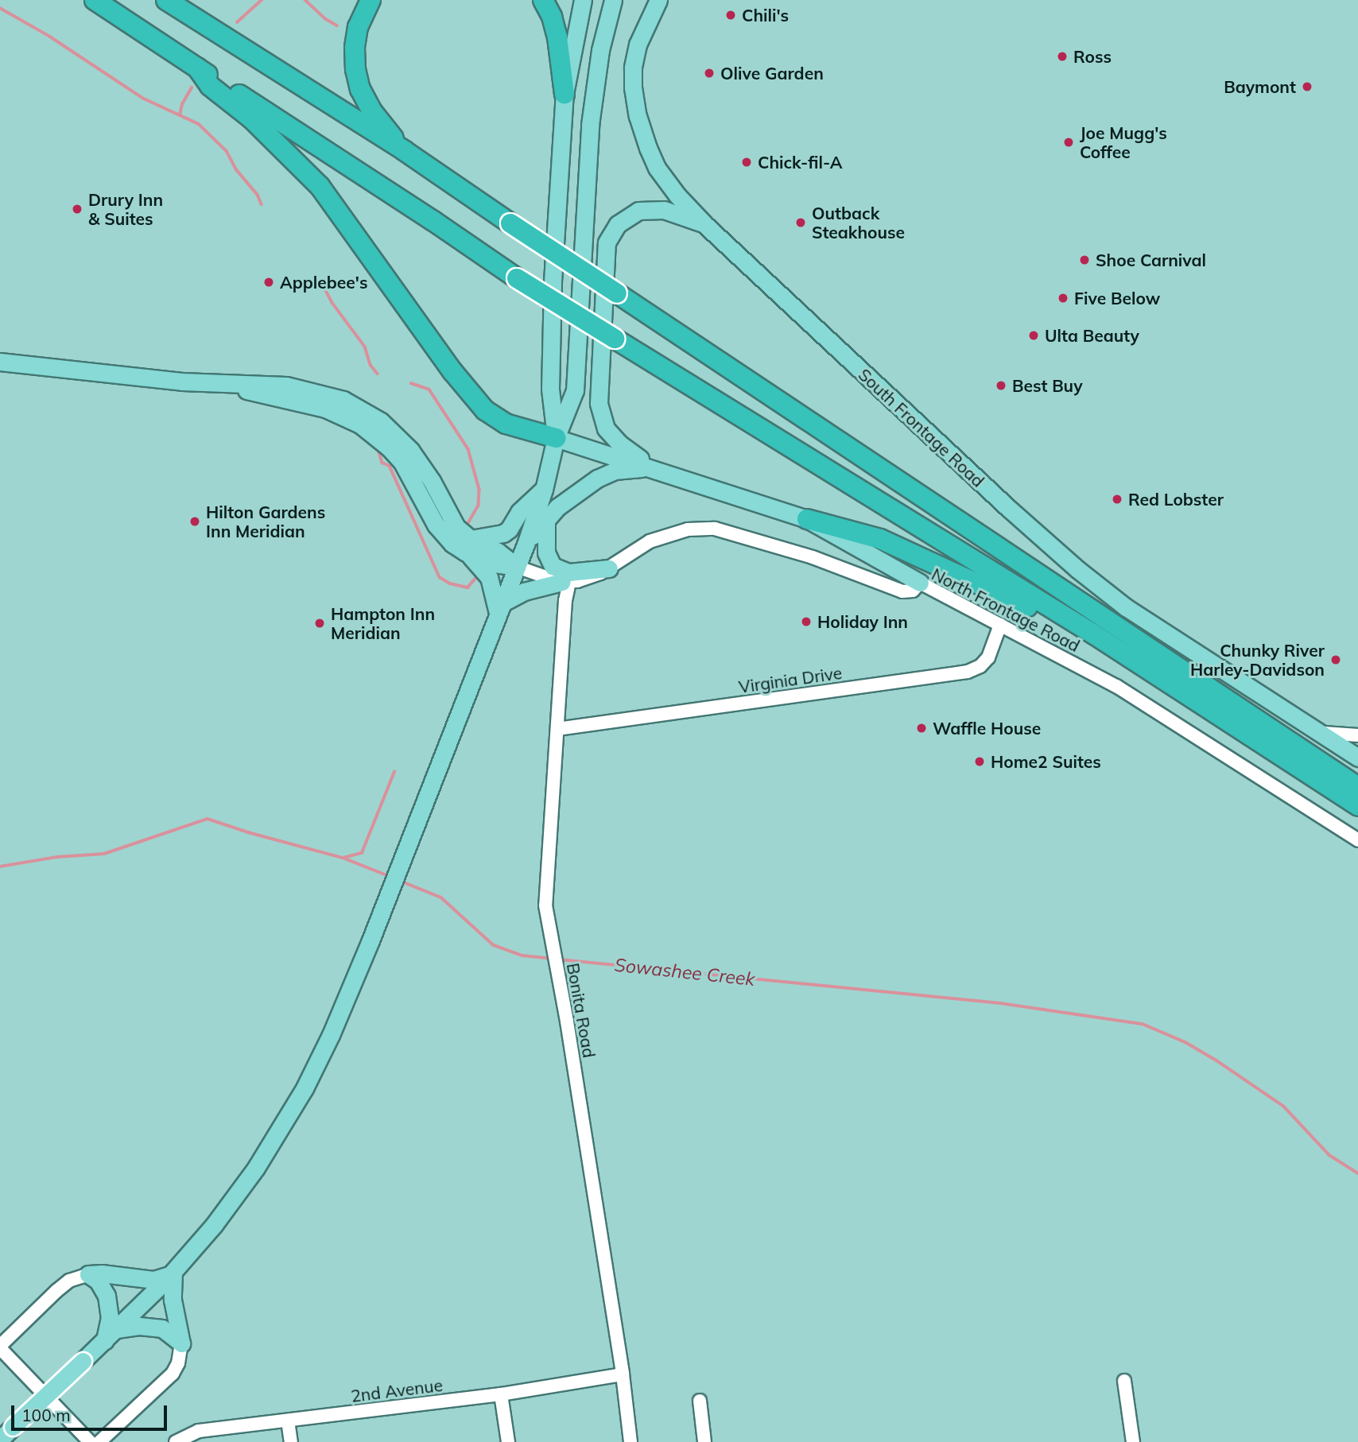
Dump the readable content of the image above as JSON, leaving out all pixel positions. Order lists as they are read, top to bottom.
{
  "streets": {
    "main road": ["South Frontage Road"],
    "street": [
      "North Frontage Road",
      "Virginia Drive",
      "Bonita Road",
      "2nd Avenue"
    ]
  },
  "crossings": [
    ["North Frontage Road", "Virginia Drive"],
    ["North Frontage Road", "Bonita Road"],
    ["Virginia Drive", "Bonita Road"],
    ["Bonita Road", "2nd Avenue"]
  ],
  "water": ["Sowashee Creek"],
  "places": [
    "Chili's",
    "Ross",
    "Olive Garden",
    "Baymont",
    "Joe Mugg's Coffee",
    "Chick-fil-A",
    "Drury Inn & Suites",
    "Outback Steakhouse",
    "Shoe Carnival",
    "Applebee's",
    "Five Below",
    "Ulta Beauty",
    "Best Buy",
    "Red Lobster",
    "Hilton Gardens Inn Meridian",
    "Holiday Inn",
    "Hampton Inn Meridian",
    "Chunky River Harley-Davidson",
    "Waffle House",
    "Home2 Suites"
  ],
  "scale_bar": "100 m"
}
